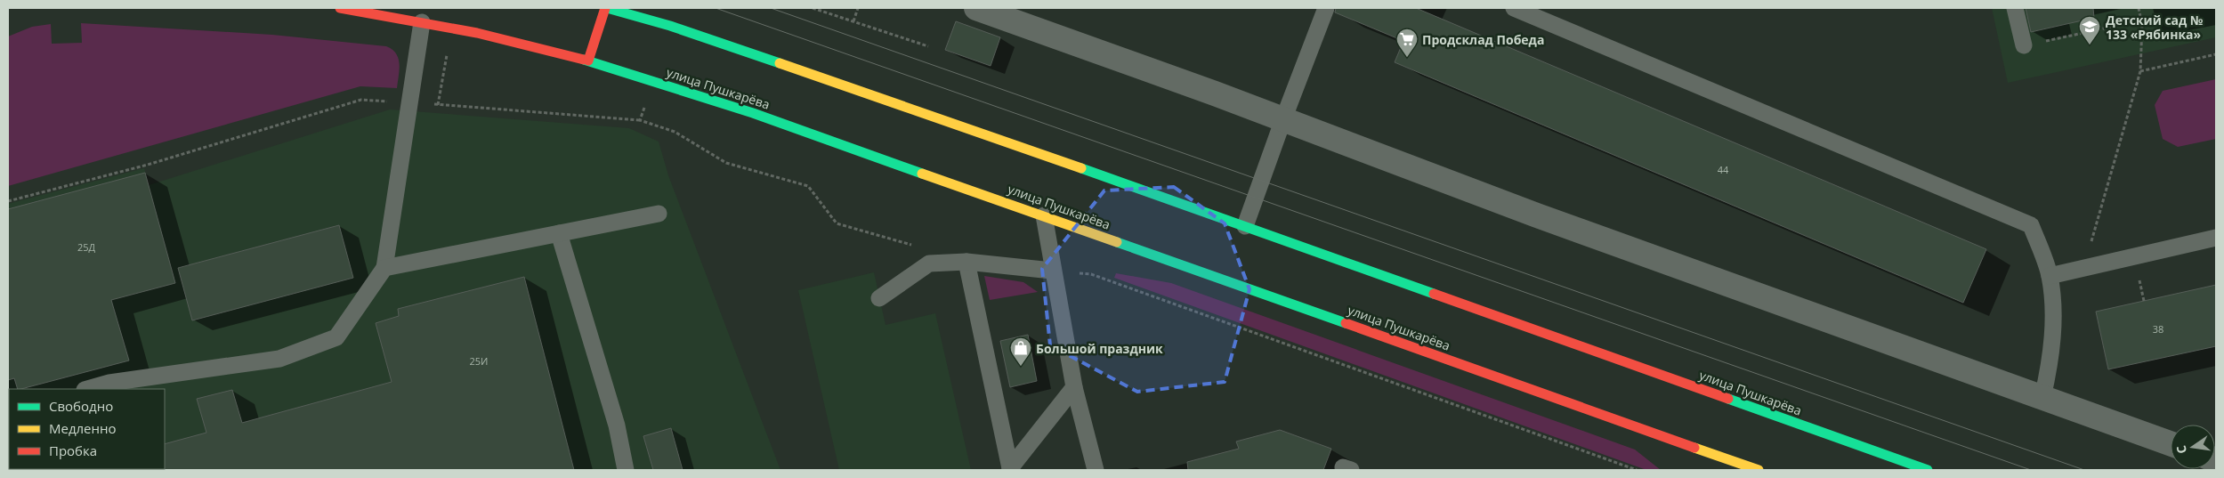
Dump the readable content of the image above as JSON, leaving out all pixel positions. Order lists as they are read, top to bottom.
{
  "streets": {
    "main road": ["улица Пушкарёва"]
  },
  "places": {
    "school or university": ["Детский сад № 133 «Рябинка»"],
    "supermarket": ["Продсклад Победа"],
    "shop": ["Большой праздник"]
  },
  "house_numbers": [
    "44",
    "25Д",
    "38",
    "25И"
  ],
  "legend": ["Свободно", "Медленно", "Пробка"],
  "north": "left"
}
